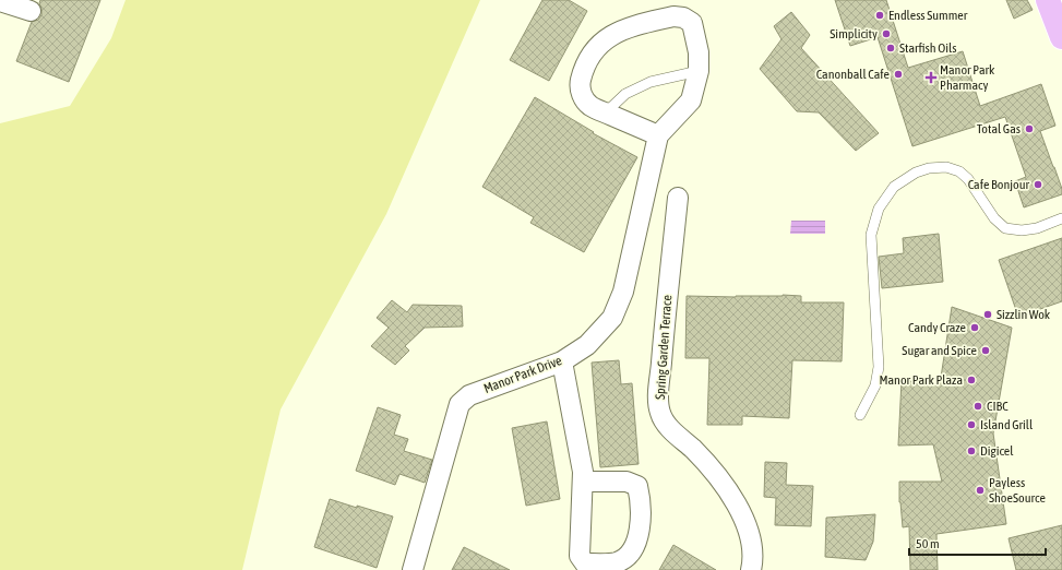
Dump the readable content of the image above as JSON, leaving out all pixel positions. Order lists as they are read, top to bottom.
{
  "streets": {
    "street": ["Spring Garden Terrace", "Manor Park Drive"]
  },
  "places": {
    "other": [
      "Endless Summer",
      "Simplicity",
      "Starfish Oils",
      "Canonball Cafe",
      "Total Gas",
      "Cafe Bonjour",
      "Sizzlin Wok",
      "Candy Craze",
      "Sugar and Spice",
      "Manor Park Plaza",
      "CIBC",
      "Island Grill",
      "Digicel",
      "Payless ShoeSource"
    ],
    "health": ["Manor Park Pharmacy"]
  },
  "scale_bar": "50 m"
}
